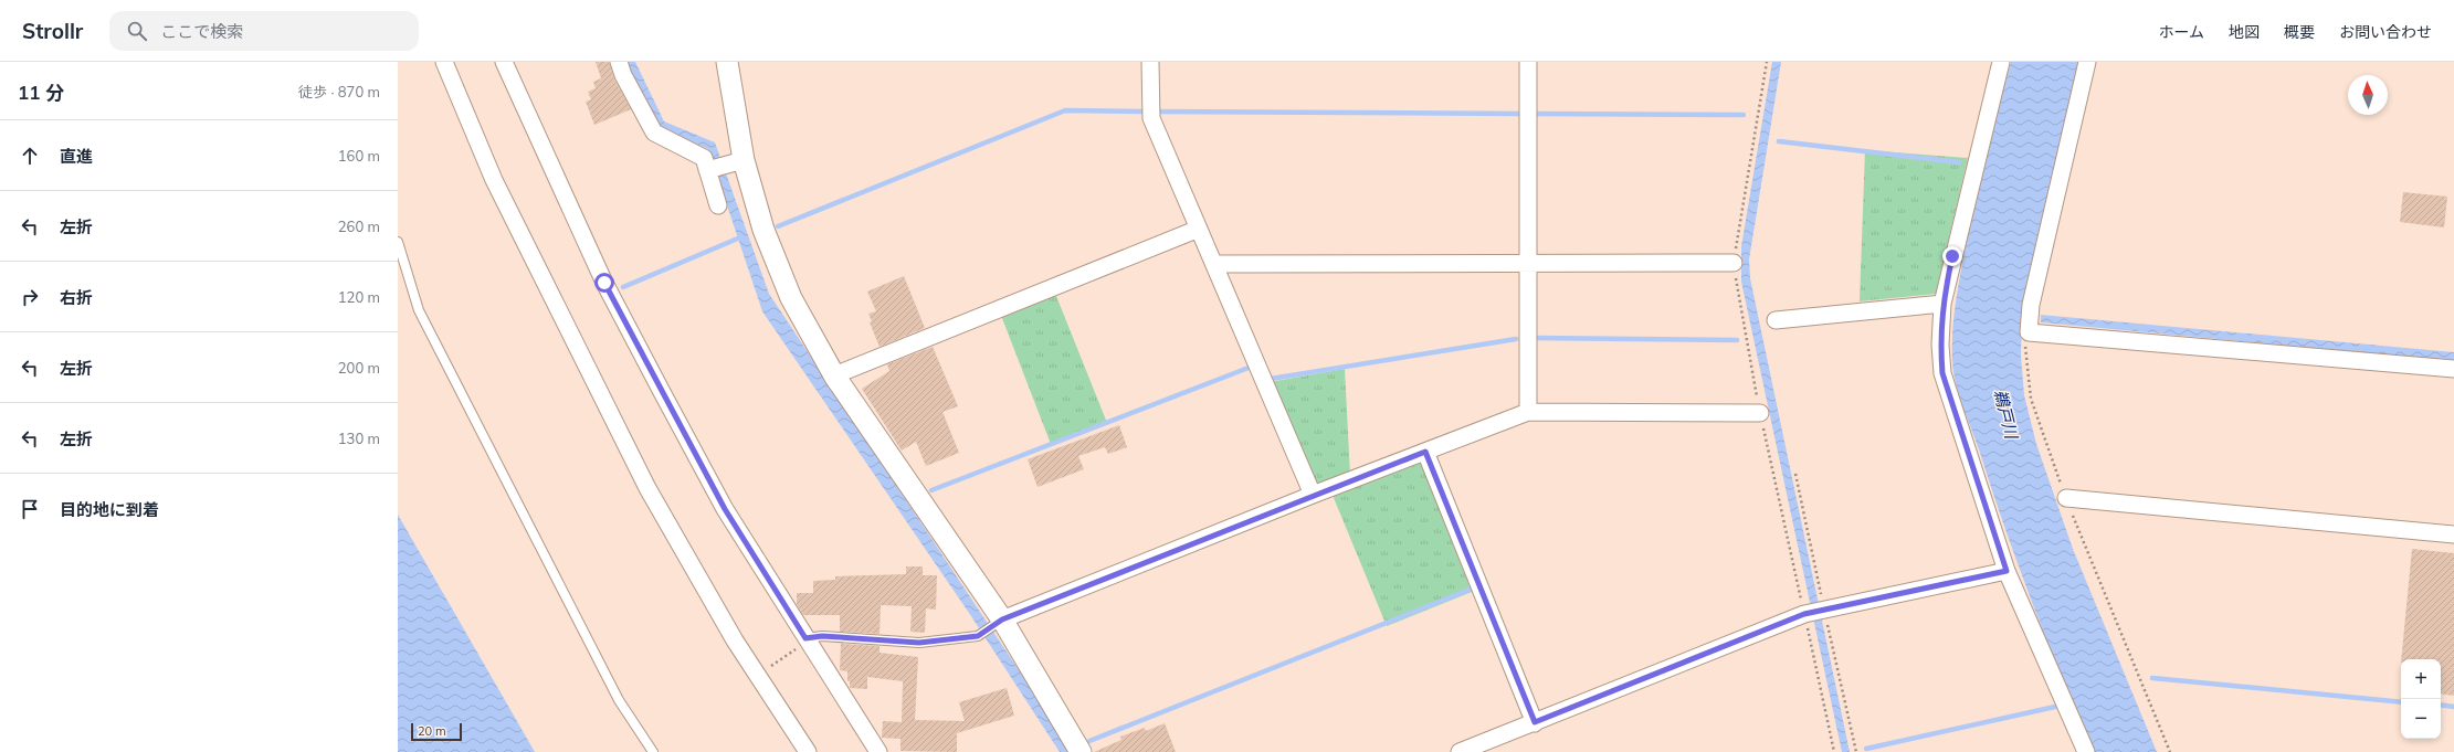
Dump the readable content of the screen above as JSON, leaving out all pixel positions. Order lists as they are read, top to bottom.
{
  "water": ["鵜戸川"],
  "scale_bar": "20 m",
  "north": "top",
  "page": {
    "header": "Strollr",
    "search": "ここで検索",
    "nav": [
      "ホーム",
      "地図",
      "概要",
      "お問い合わせ"
    ],
    "heading": ["11 分", "徒歩 · 870 m"],
    "list": [
      ["直進", "160 m"],
      ["左折", "260 m"],
      ["右折", "120 m"],
      ["左折", "200 m"],
      ["左折", "130 m"],
      "目的地に到着"
    ],
    "map_buttons": ["+", "−"],
    "scale": "20 m"
  }
}
